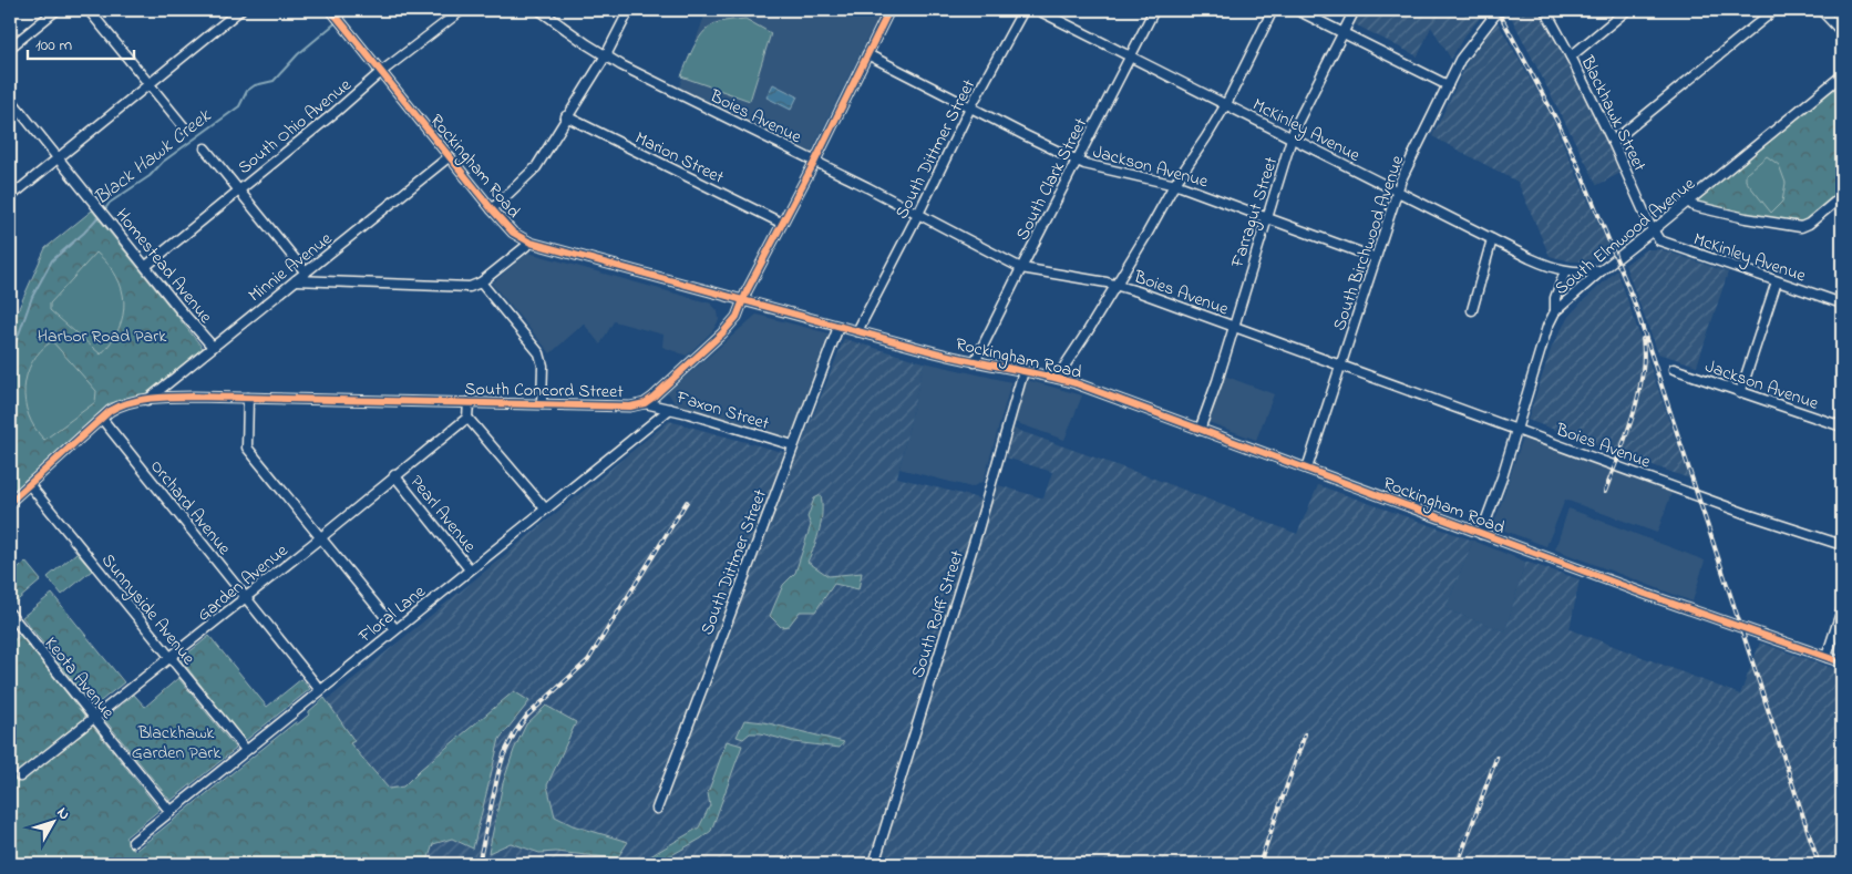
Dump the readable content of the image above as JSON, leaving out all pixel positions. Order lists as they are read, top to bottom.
{
  "streets": {
    "street": [
      "Blackhawk Street",
      "Boies Avenue",
      "South Ohio Avenue",
      "McKinley Avenue",
      "South Dittmer Street",
      "Marion Street",
      "Rockingham Road",
      "Jackson Avenue",
      "South Clark Street",
      "Farragut Street",
      "South Elmwood Avenue",
      "South Birchwood Avenue",
      "Homestead Avenue",
      "Minnie Avenue",
      "South Concord Street",
      "Faxon Street",
      "Orchard Avenue",
      "Pearl Avenue",
      "Garden Avenue",
      "Sunnyside Avenue",
      "Floral Lane",
      "South Rolff Street",
      "Keota Avenue"
    ]
  },
  "crossings": [
    ["Blackhawk Street", "McKinley Avenue"],
    ["Blackhawk Street", "South Elmwood Avenue"],
    ["Boies Avenue", "South Dittmer Street"],
    ["Boies Avenue", "South Clark Street"],
    ["Boies Avenue", "Farragut Street"],
    ["Boies Avenue", "South Elmwood Avenue"],
    ["Boies Avenue", "South Birchwood Avenue"],
    ["Boies Avenue", "South Concord Street"],
    ["South Ohio Avenue", "Rockingham Road"],
    ["South Ohio Avenue", "Homestead Avenue"],
    ["McKinley Avenue", "South Clark Street"],
    ["McKinley Avenue", "Farragut Street"],
    ["McKinley Avenue", "South Elmwood Avenue"],
    ["McKinley Avenue", "South Birchwood Avenue"],
    ["South Dittmer Street", "Rockingham Road"],
    ["South Dittmer Street", "Jackson Avenue"],
    ["South Dittmer Street", "Faxon Street"],
    ["Marion Street", "South Concord Street"],
    ["Rockingham Road", "South Clark Street"],
    ["Rockingham Road", "Farragut Street"],
    ["Rockingham Road", "South Elmwood Avenue"],
    ["Rockingham Road", "South Birchwood Avenue"],
    ["Rockingham Road", "Minnie Avenue"],
    ["Rockingham Road", "South Concord Street"],
    ["Rockingham Road", "South Rolff Street"],
    ["Jackson Avenue", "South Clark Street"],
    ["Jackson Avenue", "Farragut Street"],
    ["Jackson Avenue", "South Birchwood Avenue"],
    ["Jackson Avenue", "South Concord Street"],
    ["Homestead Avenue", "Minnie Avenue"],
    ["Minnie Avenue", "South Concord Street"],
    ["South Concord Street", "Faxon Street"],
    ["South Concord Street", "Orchard Avenue"],
    ["South Concord Street", "Sunnyside Avenue"],
    ["Faxon Street", "Floral Lane"],
    ["Orchard Avenue", "Garden Avenue"],
    ["Orchard Avenue", "Floral Lane"],
    ["Pearl Avenue", "Garden Avenue"],
    ["Pearl Avenue", "Floral Lane"],
    ["Garden Avenue", "Sunnyside Avenue"],
    ["Garden Avenue", "Keota Avenue"],
    ["Sunnyside Avenue", "Floral Lane"],
    ["Floral Lane", "Keota Avenue"]
  ],
  "water": ["Black Hawk Creek"],
  "parks": ["Harbor Road Park", "Blackhawk Garden Park"],
  "scale_bar": "100 m",
  "north": "top right"
}
